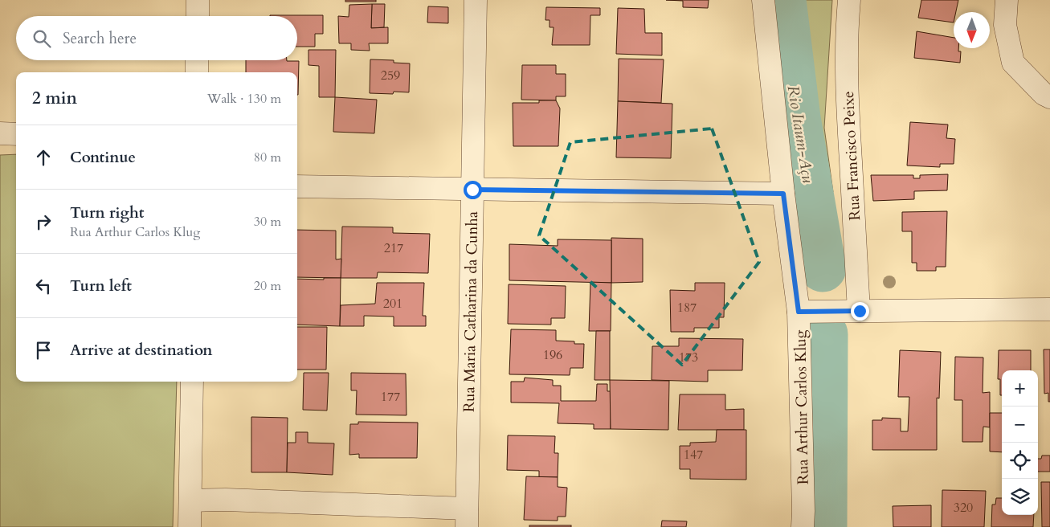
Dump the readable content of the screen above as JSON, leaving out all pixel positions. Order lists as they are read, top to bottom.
{
  "streets": {
    "street": ["Rua Francisco Peixe", "Rua Maria Catharina da Cunha", "Rua Arthur Carlos Klug"]
  },
  "water": ["Rio Itaum-Açu"],
  "house_numbers": [
    "259",
    "217",
    "201",
    "187",
    "196",
    "173",
    "177",
    "147",
    "320"
  ],
  "north": "bottom",
  "page": {
    "search": "Search here",
    "heading": ["2 min", "Walk · 130 m"],
    "list": [
      ["Continue", "80 m"],
      ["Turn right", "Rua Arthur Carlos Klug", "30 m"],
      ["Turn left", "20 m"],
      "Arrive at destination"
    ],
    "map_buttons": ["+", "−"]
  }
}
